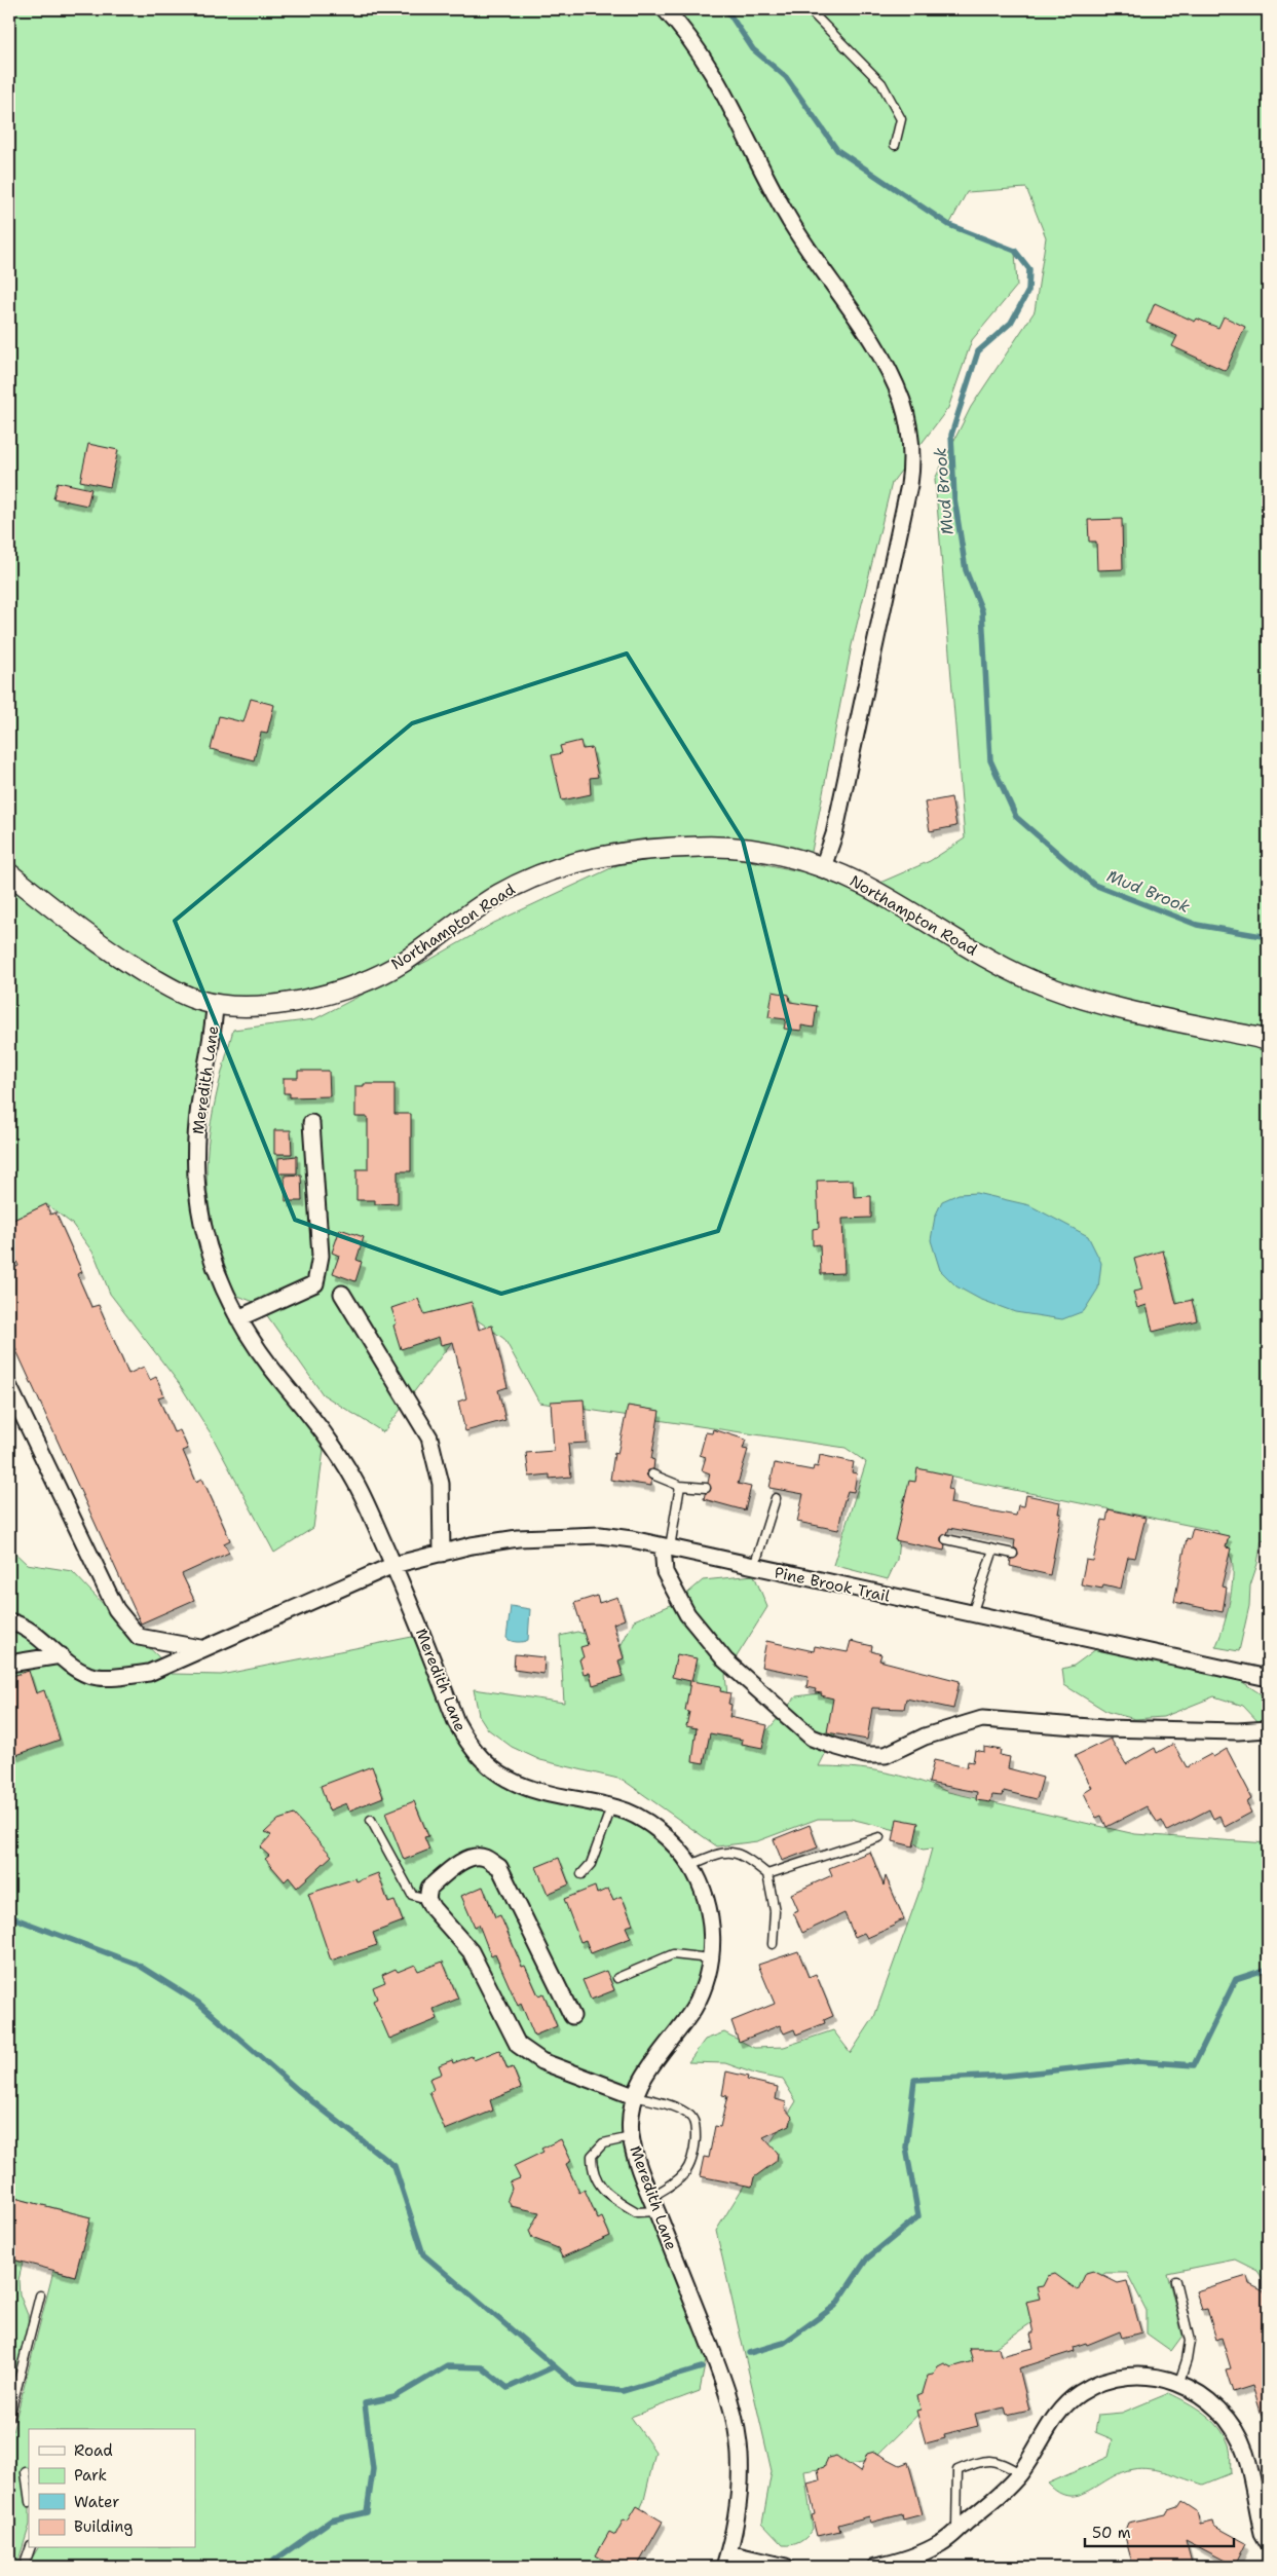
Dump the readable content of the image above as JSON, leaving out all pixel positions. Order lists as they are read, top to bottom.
{
  "streets": {
    "street": ["Northampton Road", "Meredith Lane", "Pine Brook Trail"]
  },
  "crossings": [
    ["Northampton Road", "Meredith Lane"],
    ["Meredith Lane", "Pine Brook Trail"]
  ],
  "water": ["Mud Brook"],
  "legend": [
    "Road",
    "Park",
    "Water",
    "Building"
  ],
  "scale_bar": "50 m"
}
